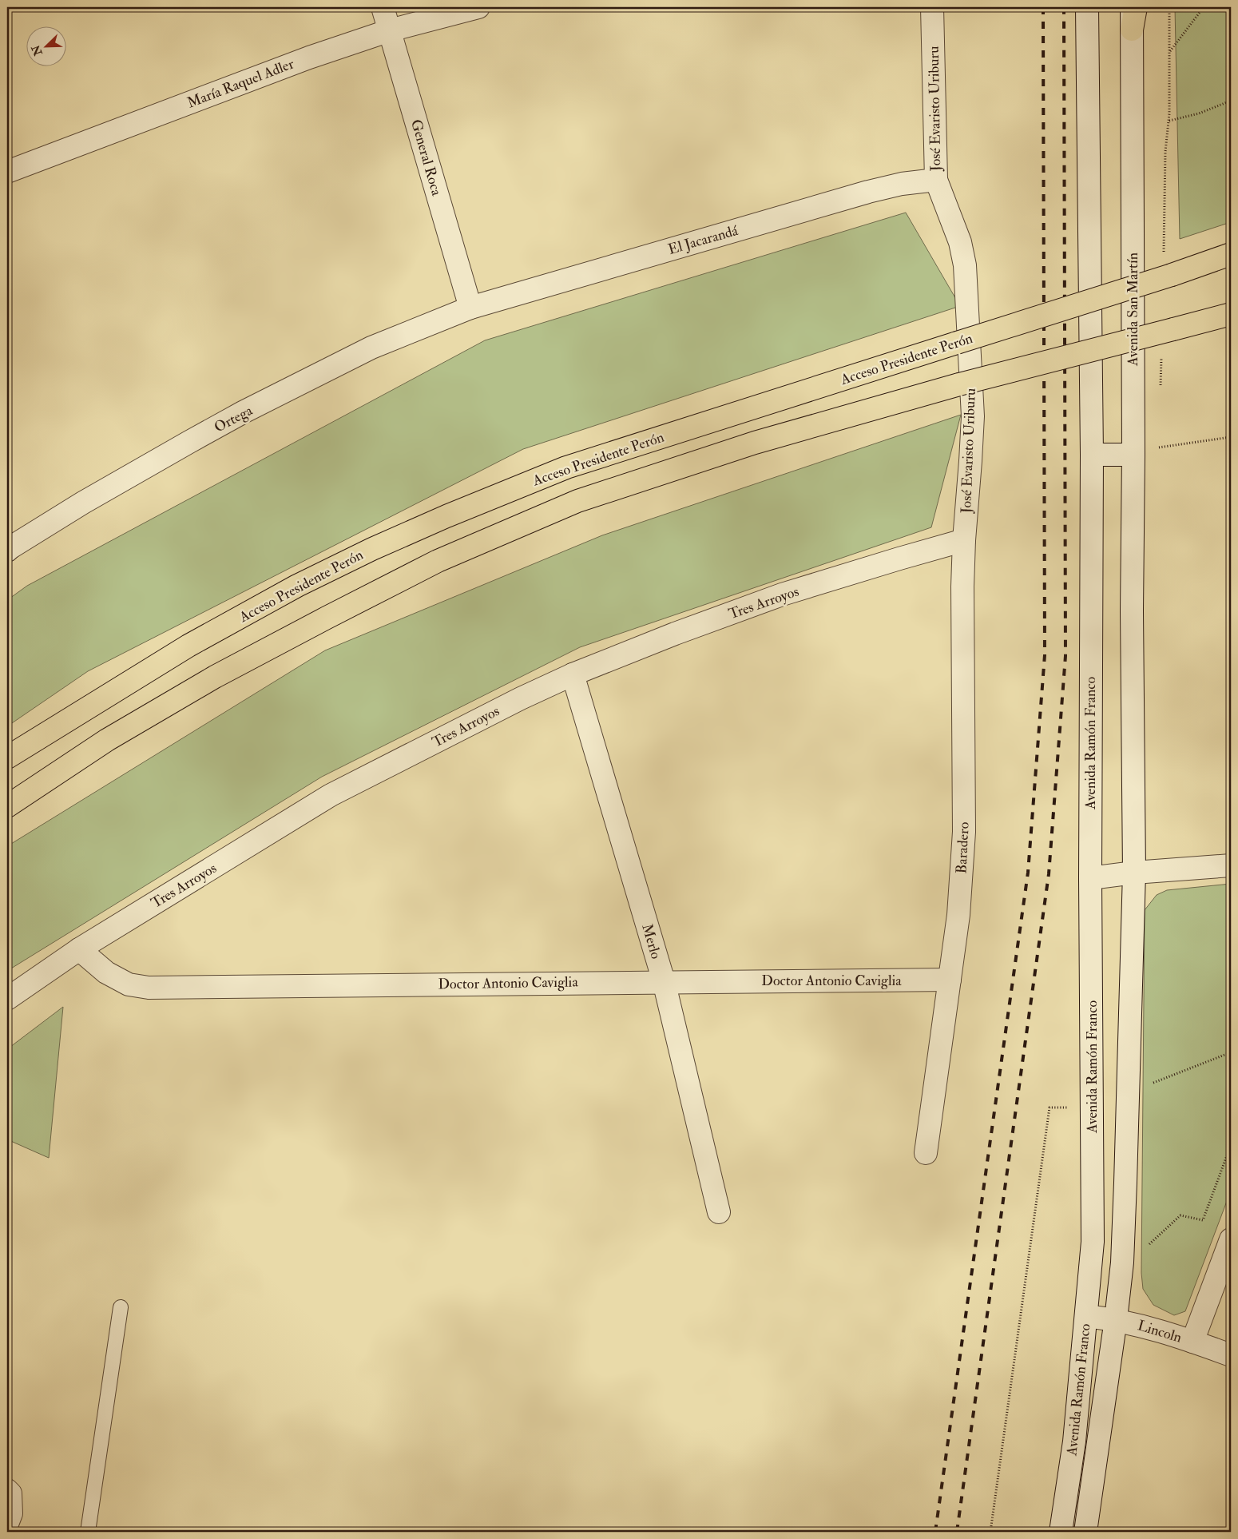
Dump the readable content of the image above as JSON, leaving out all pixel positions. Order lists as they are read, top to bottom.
{
  "streets": {
    "main road": ["Acceso Presidente Perón"],
    "street": [
      "María Raquel Adler",
      "José Evaristo Uriburu",
      "General Roca",
      "El Jacarandá",
      "Avenida San Martín",
      "Ortega",
      "Tres Arroyos",
      "Avenida Ramón Franco",
      "Baradero",
      "Merlo",
      "Doctor Antonio Caviglia",
      "Lincoln"
    ]
  },
  "crossings": [
    ["María Raquel Adler", "General Roca"],
    ["José Evaristo Uriburu", "El Jacarandá"],
    ["José Evaristo Uriburu", "Tres Arroyos"],
    ["José Evaristo Uriburu", "Baradero"],
    ["General Roca", "El Jacarandá"],
    ["General Roca", "Ortega"],
    ["El Jacarandá", "Ortega"],
    ["Avenida San Martín", "Avenida Ramón Franco"],
    ["Tres Arroyos", "Baradero"],
    ["Tres Arroyos", "Merlo"],
    ["Tres Arroyos", "Doctor Antonio Caviglia"],
    ["Avenida Ramón Franco", "Lincoln"],
    ["Baradero", "Doctor Antonio Caviglia"],
    ["Merlo", "Doctor Antonio Caviglia"]
  ],
  "north": "bottom left"
}
